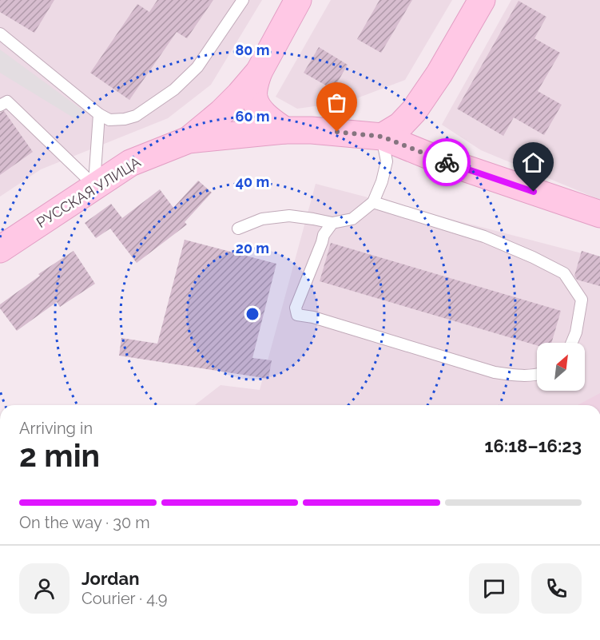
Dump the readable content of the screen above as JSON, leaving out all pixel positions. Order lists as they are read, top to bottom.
{
  "streets": {
    "main road": ["РУССКАЯ УЛИЦА"]
  },
  "north": "top right",
  "page": {
    "heading": ["2 min", "Arriving in", "16:18–16:23"],
    "panel": ["Jordan", "Courier · 4.9"],
    "bar": "On the way · 30 m"
  },
  "rings": [
    "80 m",
    "60 m",
    "40 m",
    "20 m"
  ]
}
